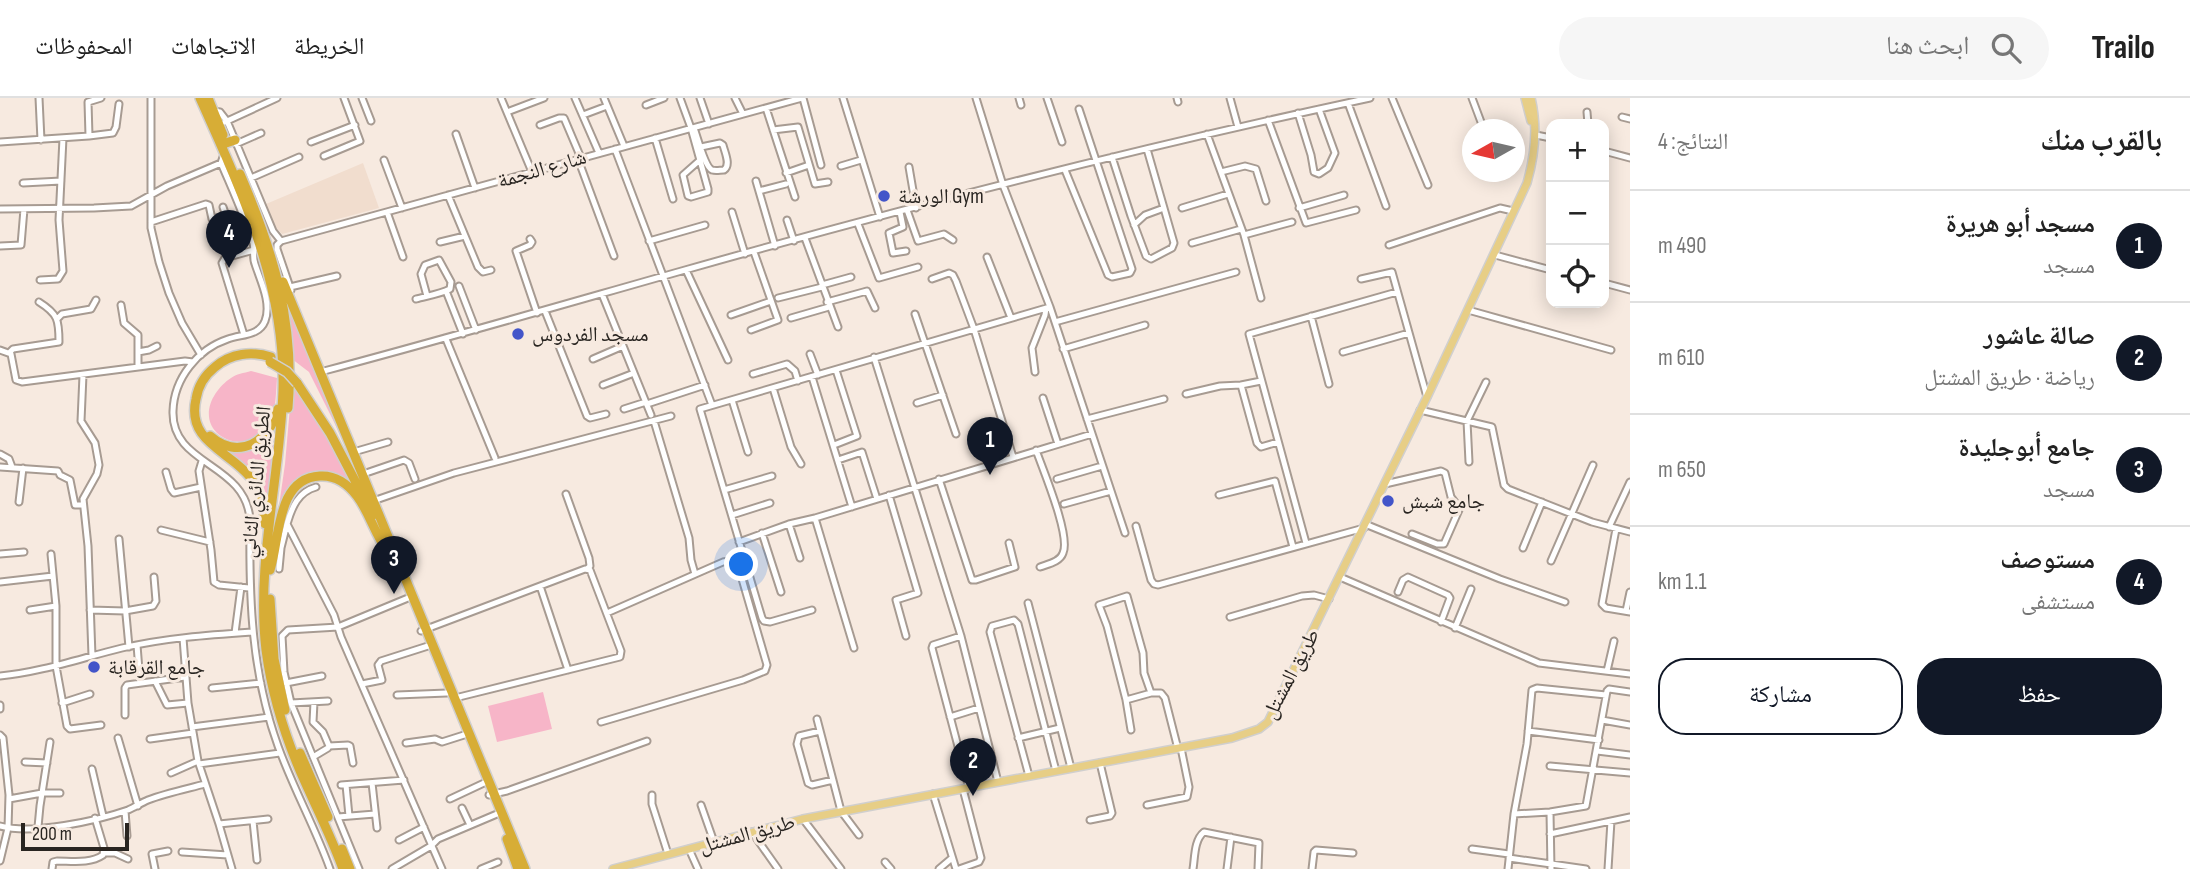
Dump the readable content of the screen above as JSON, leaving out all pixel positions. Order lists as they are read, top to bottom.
{
  "streets": {
    "highway": ["الطريق الدائري الثاني"],
    "main road": ["طريق المشتل"],
    "street": ["شارع النجمة"]
  },
  "places": [
    "الورشة Gym",
    "مسجد الفردوس",
    "جامع شبش",
    "جامع القرقابة"
  ],
  "scale_bar": "200 m",
  "north": "left",
  "page": {
    "header": "Trailo",
    "search": "ابحث هنا",
    "nav": ["الخريطة", "الاتجاهات", "المحفوظات"],
    "heading": ["بالقرب منك", "النتائج: 4"],
    "map_buttons": ["+", "−"],
    "list": [
      {
        "mark": "1",
        "name": "مسجد أبو هريرة",
        "note": "مسجد",
        "value": "490 m"
      },
      {
        "mark": "2",
        "name": "صالة عاشور",
        "note": "رياضة · طريق المشتل",
        "value": "610 m"
      },
      {
        "mark": "3",
        "name": "جامع أبوجليدة",
        "note": "مسجد",
        "value": "650 m"
      },
      {
        "mark": "4",
        "name": "مستوصف",
        "note": "مستشفى",
        "value": "1.1 km"
      }
    ],
    "pins": [
      "4",
      "1",
      "3",
      "2"
    ],
    "buttons": ["حفظ", "مشاركة"],
    "scale": "200 m"
  }
}
